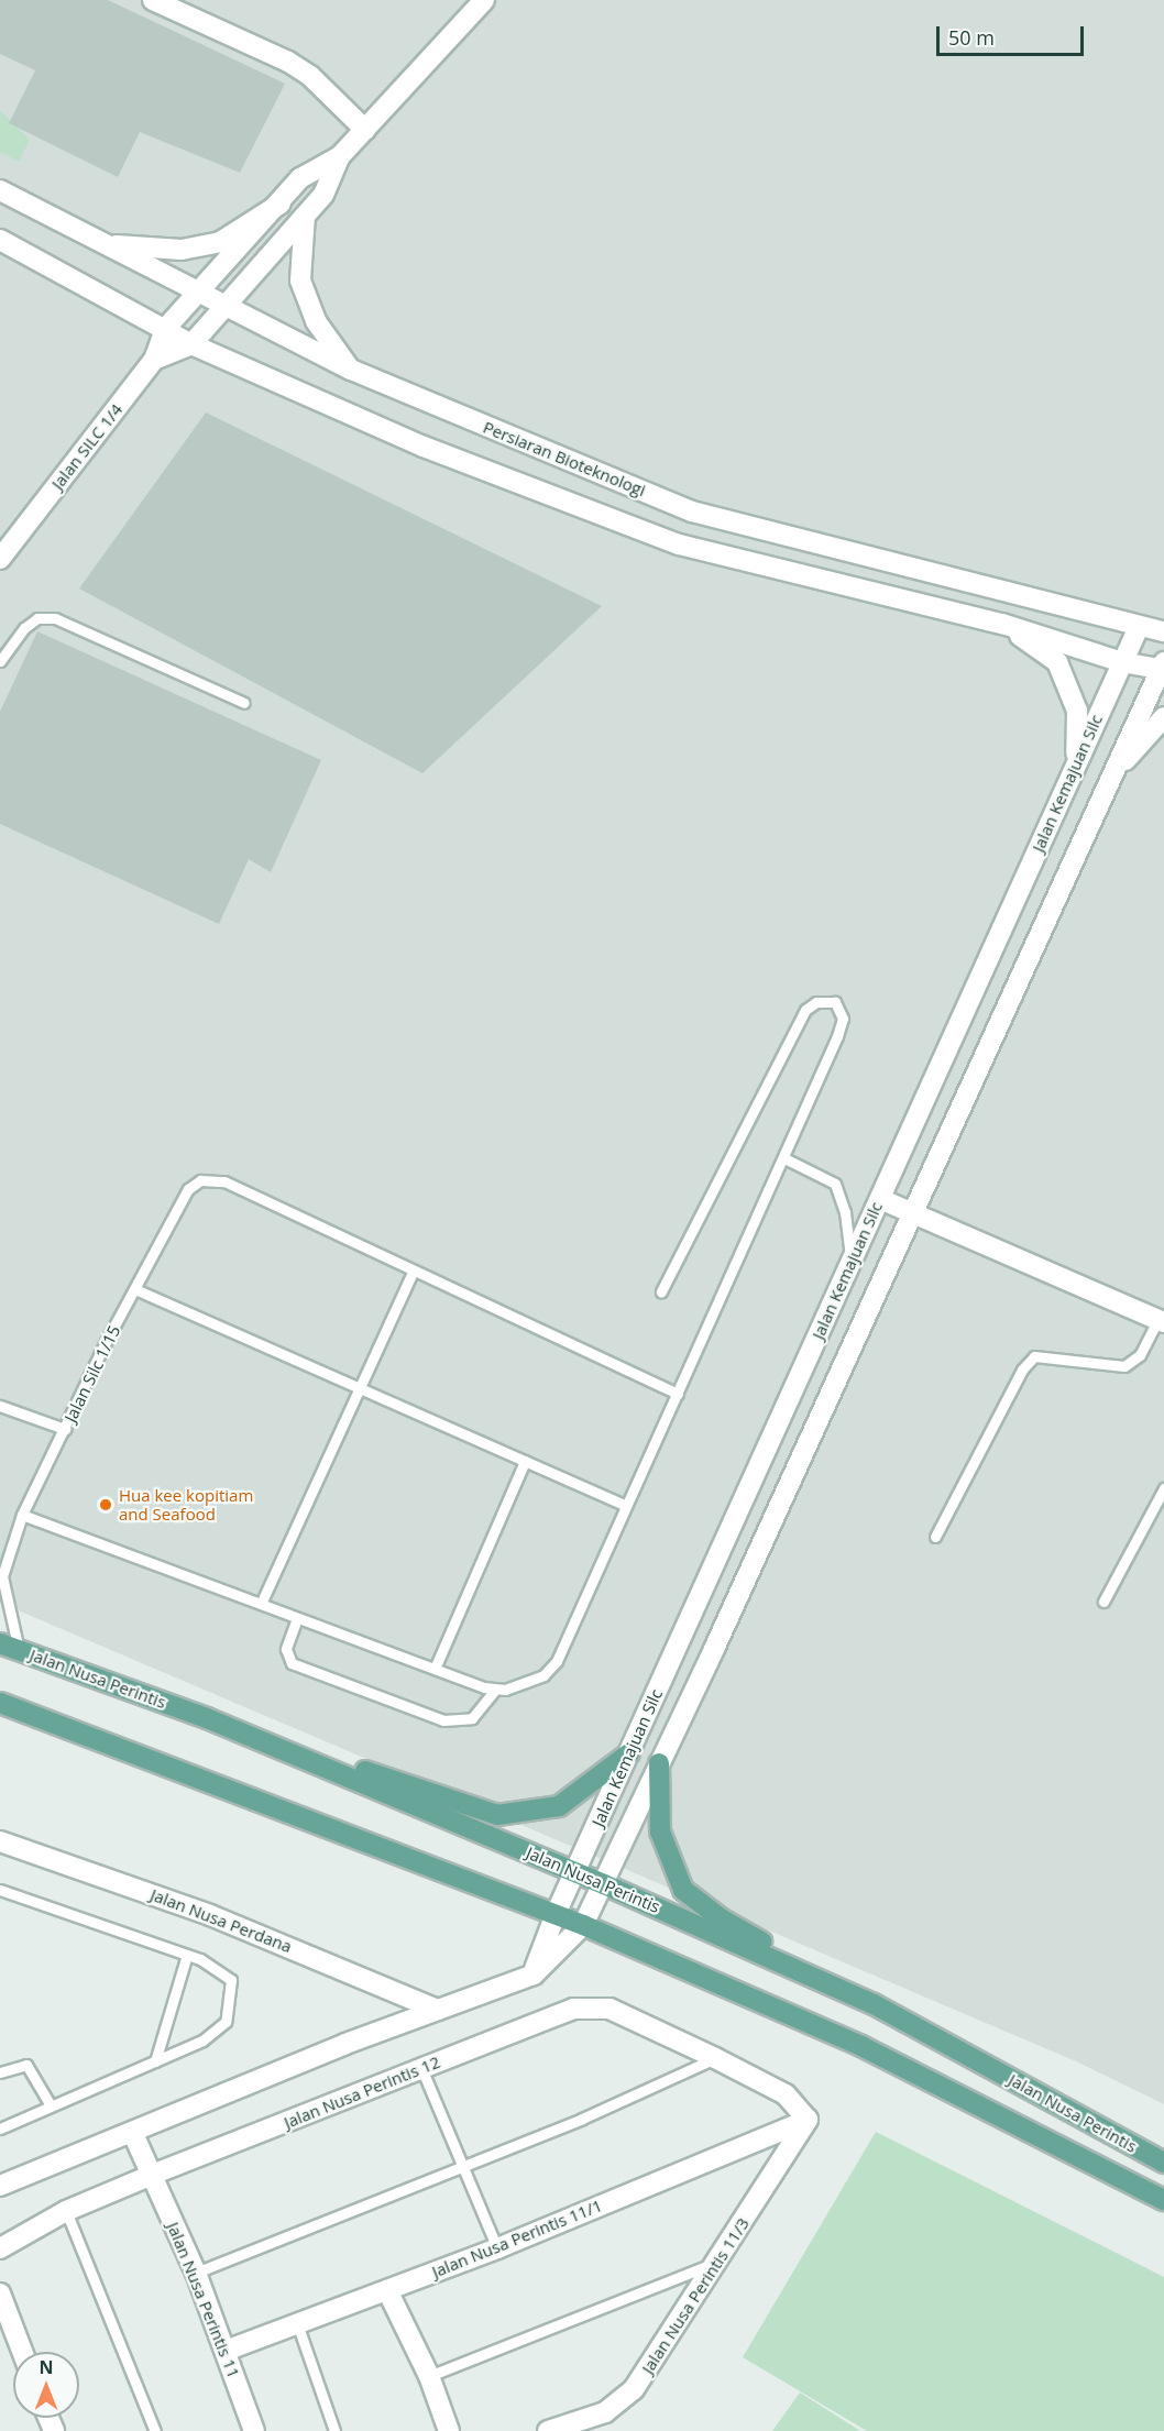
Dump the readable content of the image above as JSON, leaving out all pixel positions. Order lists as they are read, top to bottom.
{
  "streets": {
    "main road": ["Jalan Nusa Perintis"],
    "street": [
      "Jalan SILC 1/4",
      "Persiaran Bioteknologi",
      "Jalan Kemajuan Silc",
      "Jalan Nusa Perdana",
      "Jalan Nusa Perintis 12",
      "Jalan Nusa Perintis 11/1",
      "Jalan Nusa Perintis 11/3",
      "Jalan Nusa Perintis 11"
    ],
    "lane": ["Jalan Silc 1/15"]
  },
  "crossings": [
    ["Persiaran Bioteknologi", "Jalan Kemajuan Silc"],
    ["Jalan Kemajuan Silc", "Jalan Nusa Perintis"],
    ["Jalan Silc 1/15", "Jalan Nusa Perintis"],
    ["Jalan Nusa Perintis 12", "Jalan Nusa Perintis 11"],
    ["Jalan Nusa Perintis 11/1", "Jalan Nusa Perintis 11/3"],
    ["Jalan Nusa Perintis 11/1", "Jalan Nusa Perintis 11"]
  ],
  "places": ["Hua kee kopitiam and Seafood"],
  "scale_bar": "50 m",
  "north": "top"
}
